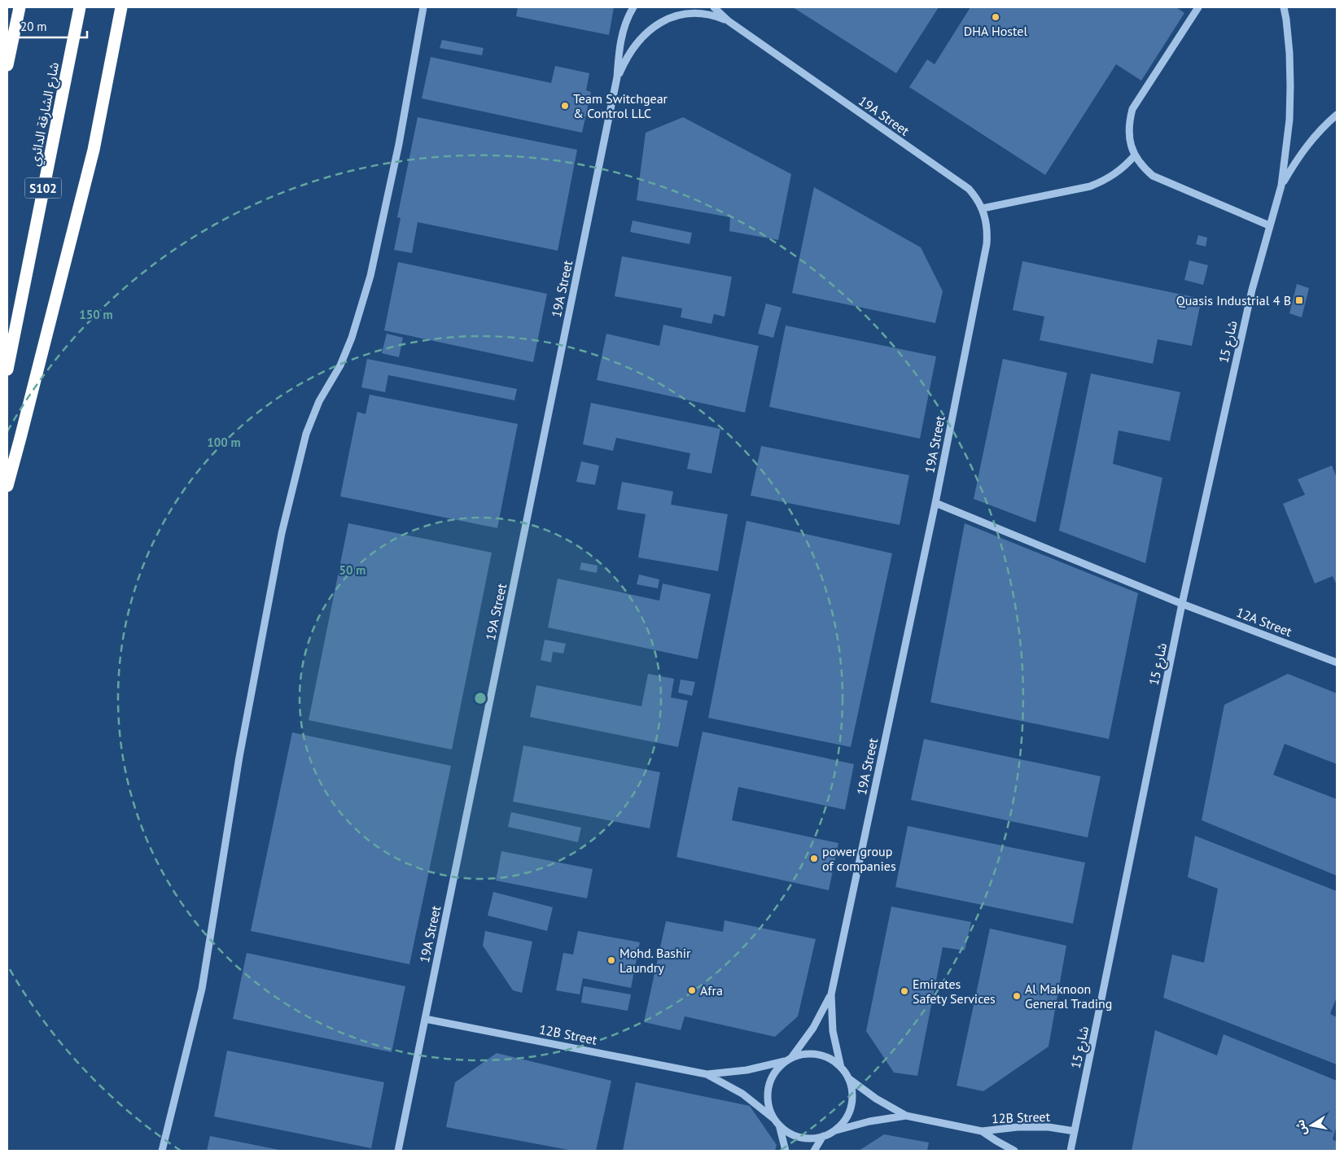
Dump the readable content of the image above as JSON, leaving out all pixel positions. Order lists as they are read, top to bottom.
{
  "streets": {
    "highway": ["شارع الشارقة الدائري", "S102"],
    "street": [
      "19A Street",
      "شارع 15",
      "12A Street",
      "12B Street"
    ]
  },
  "crossings": [
    ["19A Street", "12A Street"],
    ["19A Street", "12B Street"],
    ["شارع 15", "12A Street"],
    ["شارع 15", "12B Street"]
  ],
  "places": {
    "other": [
      "DHA Hostel",
      "Team Switchgear & Control LLC",
      "power group of companies",
      "Mohd. Bashir Laundry",
      "Afra",
      "Emirates Safety Services",
      "Al Maknoon General Trading"
    ],
    "transit": ["Quasis Industrial 4 B"]
  },
  "scale_bar": "20 m",
  "north": "left",
  "rings": ["150 m", "100 m", "50 m"]
}
